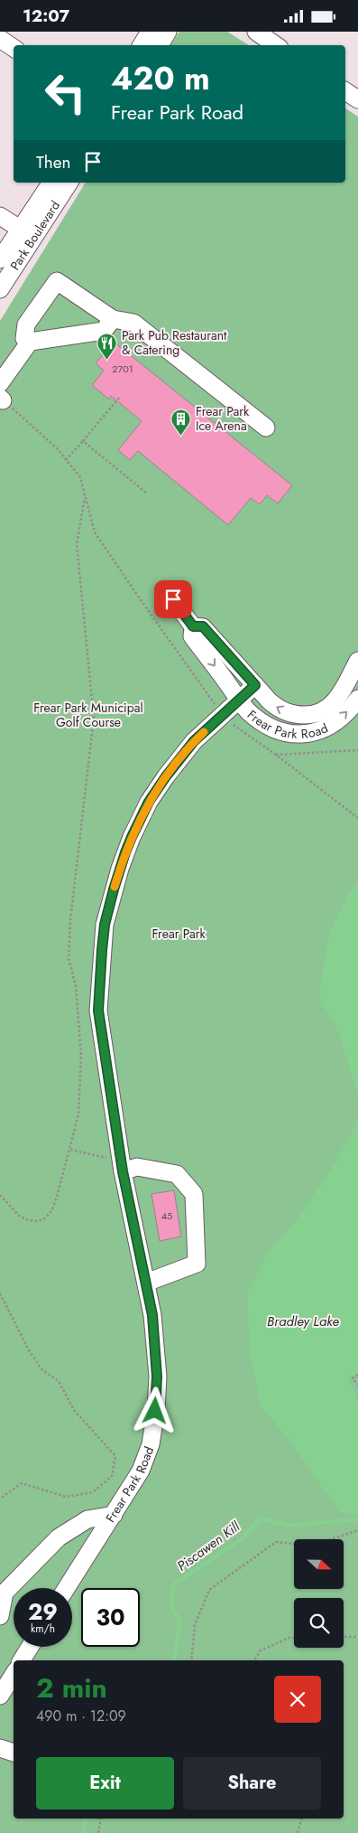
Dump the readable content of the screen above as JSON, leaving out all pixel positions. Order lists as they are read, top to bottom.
{
  "streets": {
    "street": ["Park Boulevard", "Frear Park Road"]
  },
  "water": ["Bradley Lake", "Piscawen Kill"],
  "parks": ["Frear Park Municipal Golf Course", "Frear Park"],
  "places": {
    "restaurant": ["Park Pub Restaurant & Catering"],
    "building": ["Frear Park Ice Arena"]
  },
  "house_numbers": ["2701", "45"],
  "north": "right",
  "page": {
    "status": "12:07",
    "turn": ["420 m", "Frear Park Road"],
    "then": "Then",
    "speed": "29 km/h",
    "limit": "30",
    "heading": ["2 min", "490 m · 12:09"],
    "buttons": ["Exit", "Share"]
  }
}
